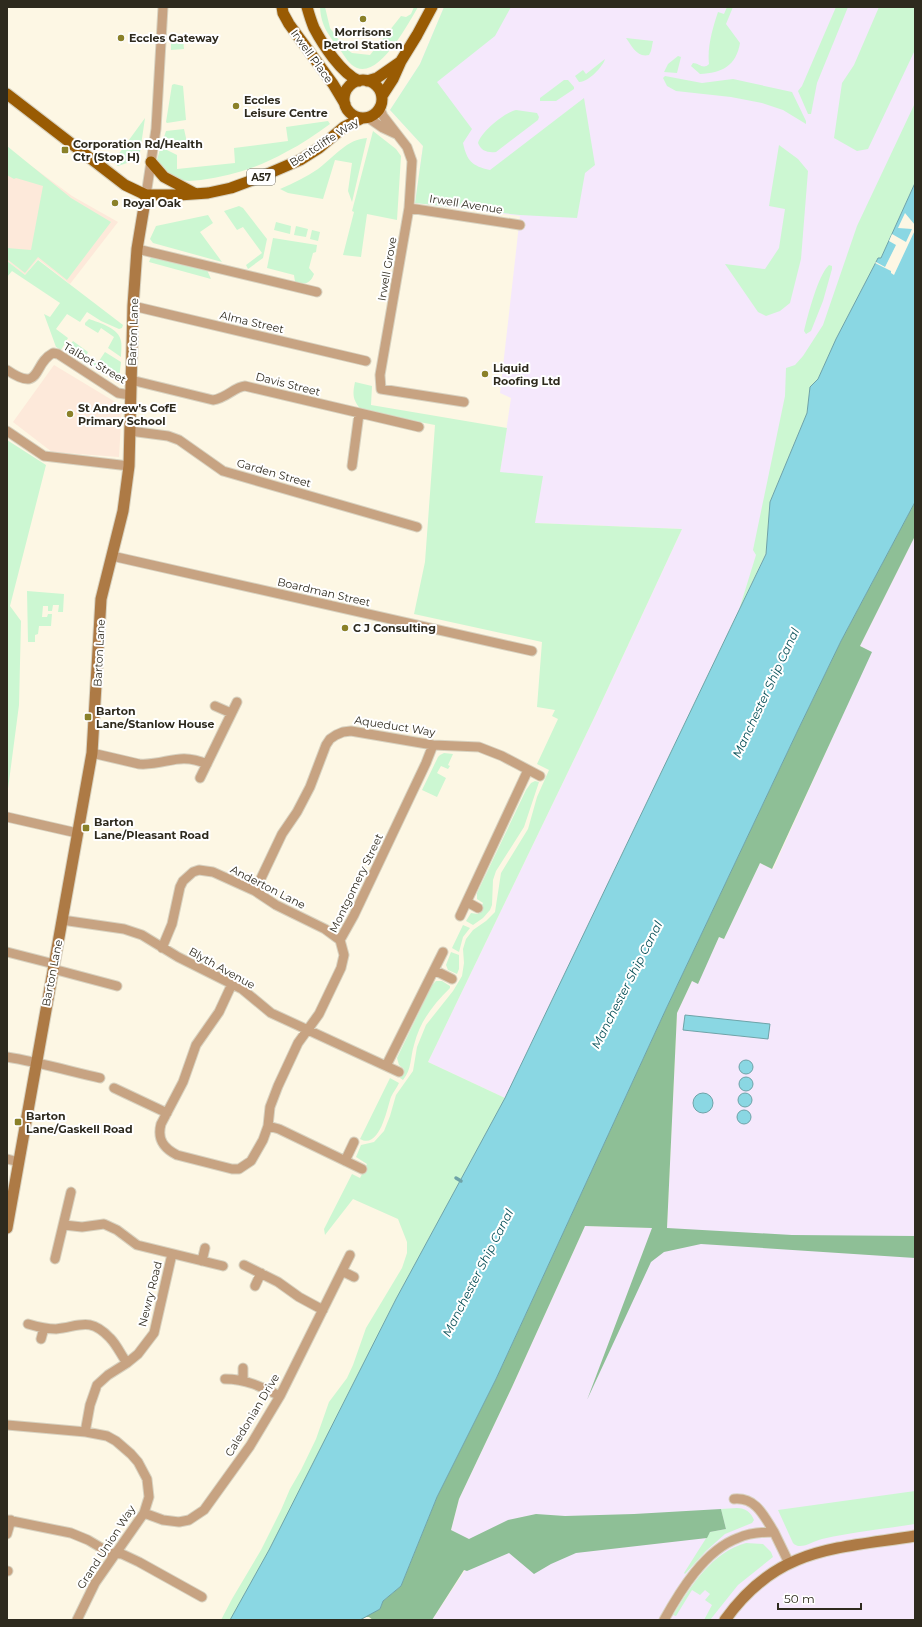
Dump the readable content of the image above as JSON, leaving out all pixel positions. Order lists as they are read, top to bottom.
{
  "streets": {
    "main road": [
      "Irwell Place",
      "Bentcliffe Way",
      "A57",
      "Barton Lane"
    ],
    "street": [
      "Irwell Avenue",
      "Irwell Grove",
      "Alma Street",
      "Talbot Street",
      "Davis Street",
      "Garden Street",
      "Boardman Street",
      "Aqueduct Way",
      "Montgomery Street",
      "Anderton Lane",
      "Blyth Avenue",
      "Newry Road",
      "Caledonian Drive",
      "Grand Union Way"
    ]
  },
  "crossings": [
    ["Irwell Place", "Bentcliffe Way"],
    ["Irwell Place", "Irwell Grove"],
    ["Bentcliffe Way", "A57"],
    ["Bentcliffe Way", "Irwell Grove"],
    ["Bentcliffe Way", "Barton Lane"],
    ["A57", "Barton Lane"],
    ["Irwell Avenue", "Irwell Grove"],
    ["Alma Street", "Barton Lane"],
    ["Barton Lane", "Talbot Street"],
    ["Barton Lane", "Davis Street"],
    ["Barton Lane", "Garden Street"],
    ["Barton Lane", "Boardman Street"],
    ["Barton Lane", "Blyth Avenue"],
    ["Aqueduct Way", "Montgomery Street"],
    ["Aqueduct Way", "Anderton Lane"],
    ["Montgomery Street", "Anderton Lane"],
    ["Montgomery Street", "Blyth Avenue"],
    ["Anderton Lane", "Blyth Avenue"],
    ["Newry Road", "Grand Union Way"],
    ["Caledonian Drive", "Grand Union Way"]
  ],
  "water": ["Manchester Ship Canal"],
  "places": {
    "other": [
      "Morrisons Petrol Station",
      "Eccles Gateway",
      "Eccles Leisure Centre",
      "Royal Oak",
      "Liquid Roofing Ltd",
      "St Andrew's CofE Primary School",
      "C J Consulting"
    ],
    "transit": [
      "Corporation Rd/Health Ctr (Stop H)",
      "Barton Lane/Stanlow House",
      "Barton Lane/Pleasant Road",
      "Barton Lane/Gaskell Road"
    ]
  },
  "scale_bar": "50 m"
}
